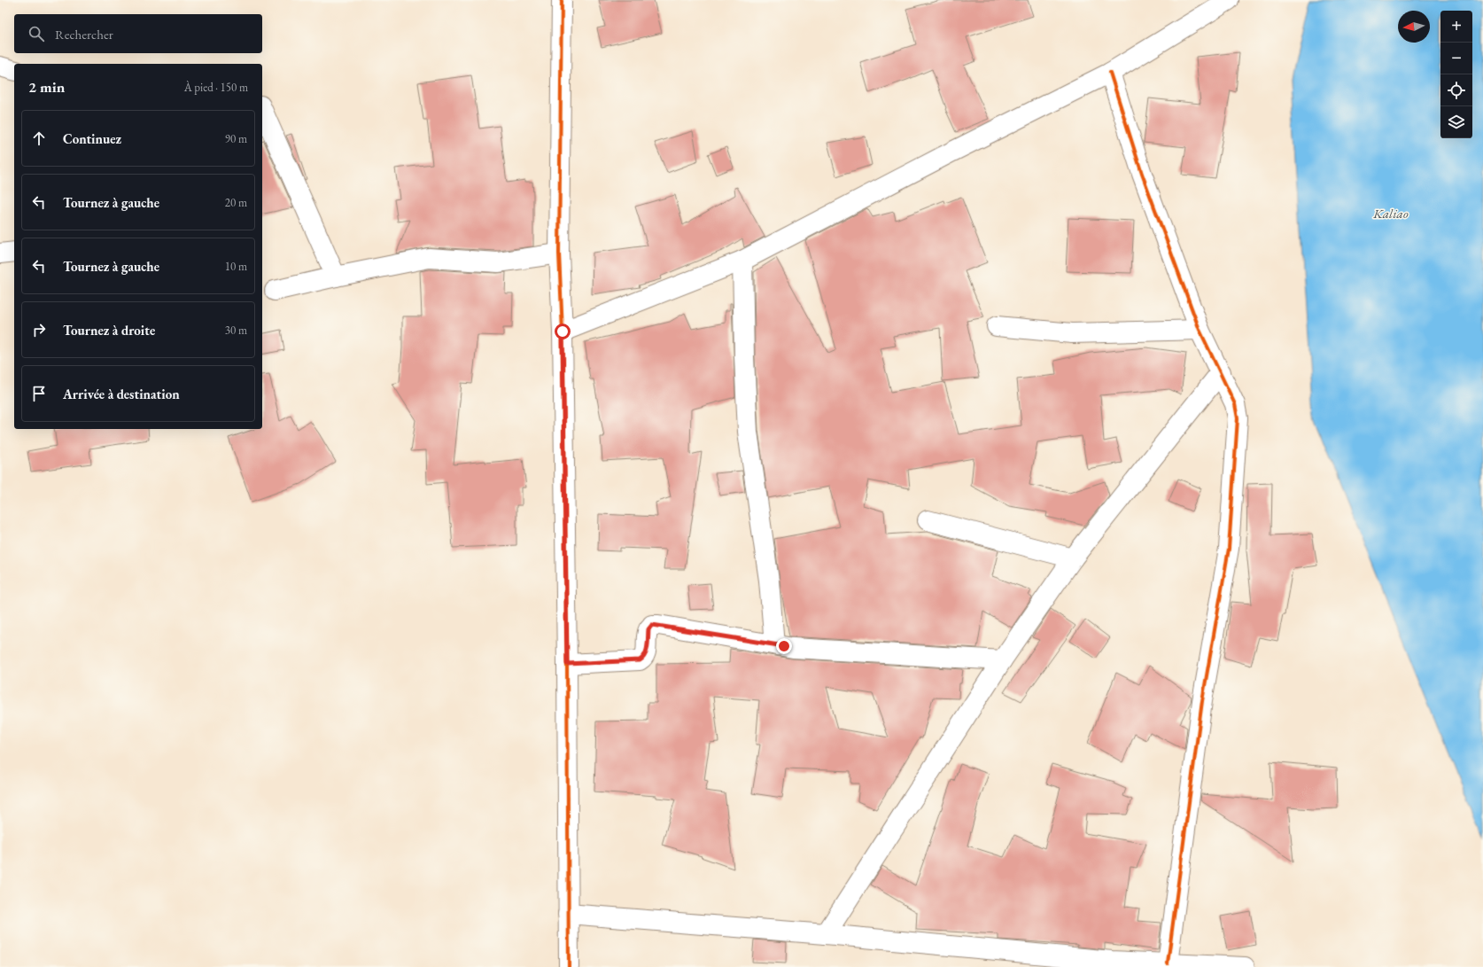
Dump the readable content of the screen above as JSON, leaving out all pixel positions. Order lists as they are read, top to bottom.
{
  "water": ["Kaliao"],
  "north": "left",
  "page": {
    "map_buttons": ["+", "−"],
    "search": "Rechercher",
    "heading": ["2 min", "À pied · 150 m"],
    "list": [
      ["Continuez", "90 m"],
      ["Tournez à gauche", "20 m"],
      ["Tournez à gauche", "10 m"],
      ["Tournez à droite", "30 m"],
      "Arrivée à destination"
    ]
  }
}
